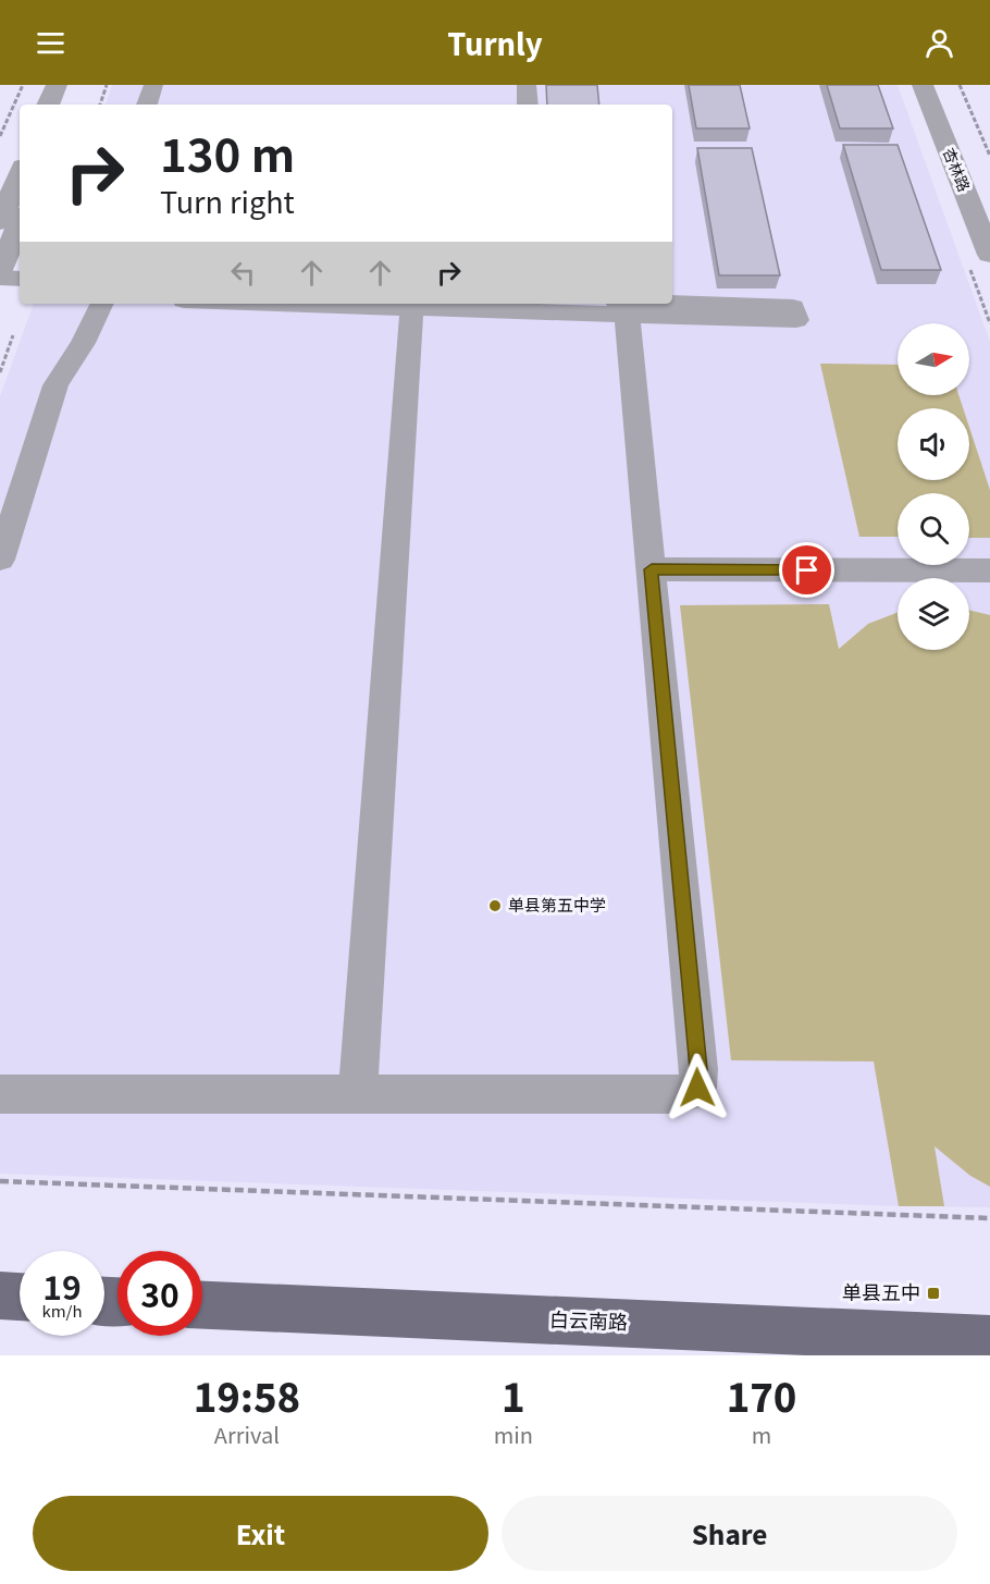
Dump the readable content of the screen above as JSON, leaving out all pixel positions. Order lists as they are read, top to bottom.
{
  "streets": {
    "main road": ["白云南路"],
    "street": ["杏林路"]
  },
  "places": {
    "other": ["单县第五中学"],
    "transit": ["单县五中"]
  },
  "north": "right",
  "page": {
    "header": "Turnly",
    "turn": ["130 m", "Turn right"],
    "speed": "19 km/h",
    "limit": "30",
    "eta": [
      "19:58",
      "Arrival",
      "1",
      "min",
      "170",
      "m"
    ],
    "buttons": ["Exit", "Share"]
  }
}
